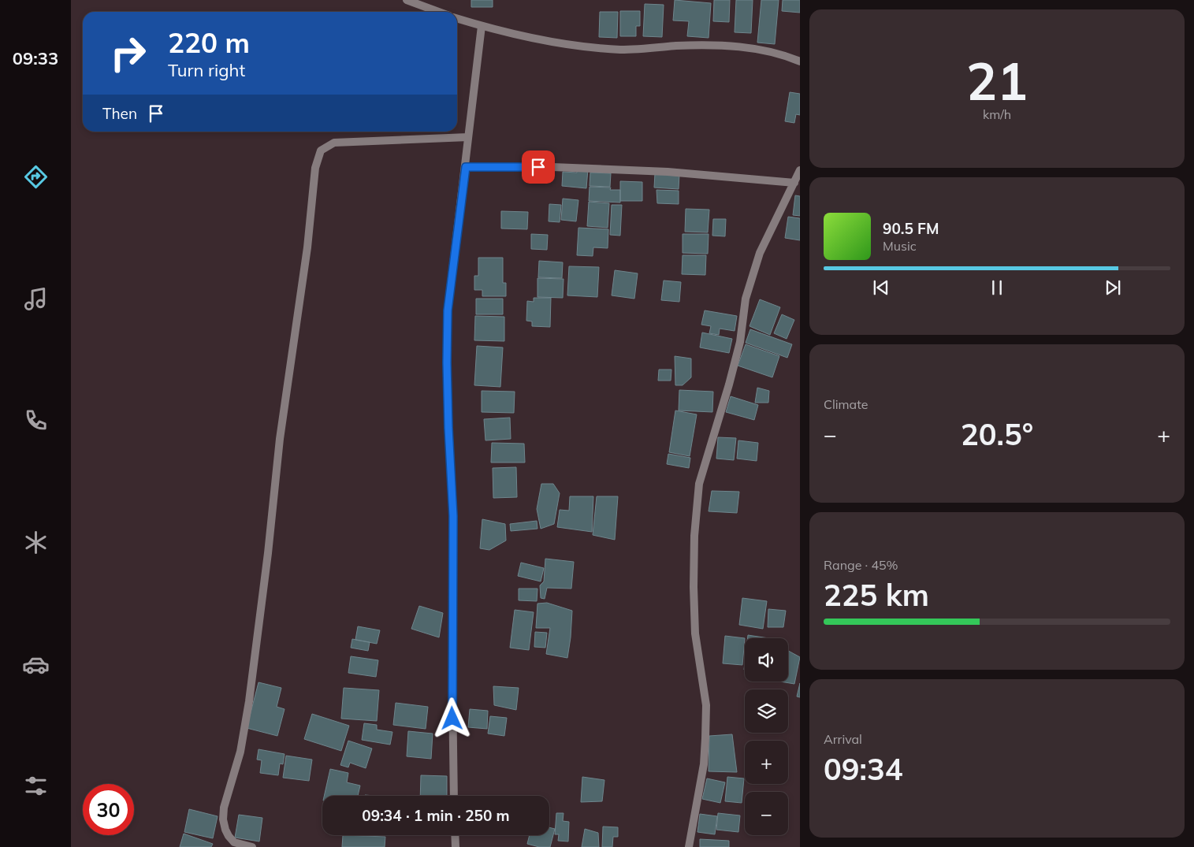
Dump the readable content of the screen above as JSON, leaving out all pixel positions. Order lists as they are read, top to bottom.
{
  "page": {
    "tabs": "09:33",
    "tile": [
      ["21", "km/h"],
      "Climate",
      ["Range · 45%", "225 km"],
      ["Arrival", "09:34"]
    ],
    "turn": ["220 m", "Turn right"],
    "then": "Then",
    "song": ["90.5 FM", "Music"],
    "heat": ["−", "20.5°", "+"],
    "map_buttons": ["+", "−"],
    "limit": "30",
    "trip": "09:34 · 1 min · 250 m"
  }
}
